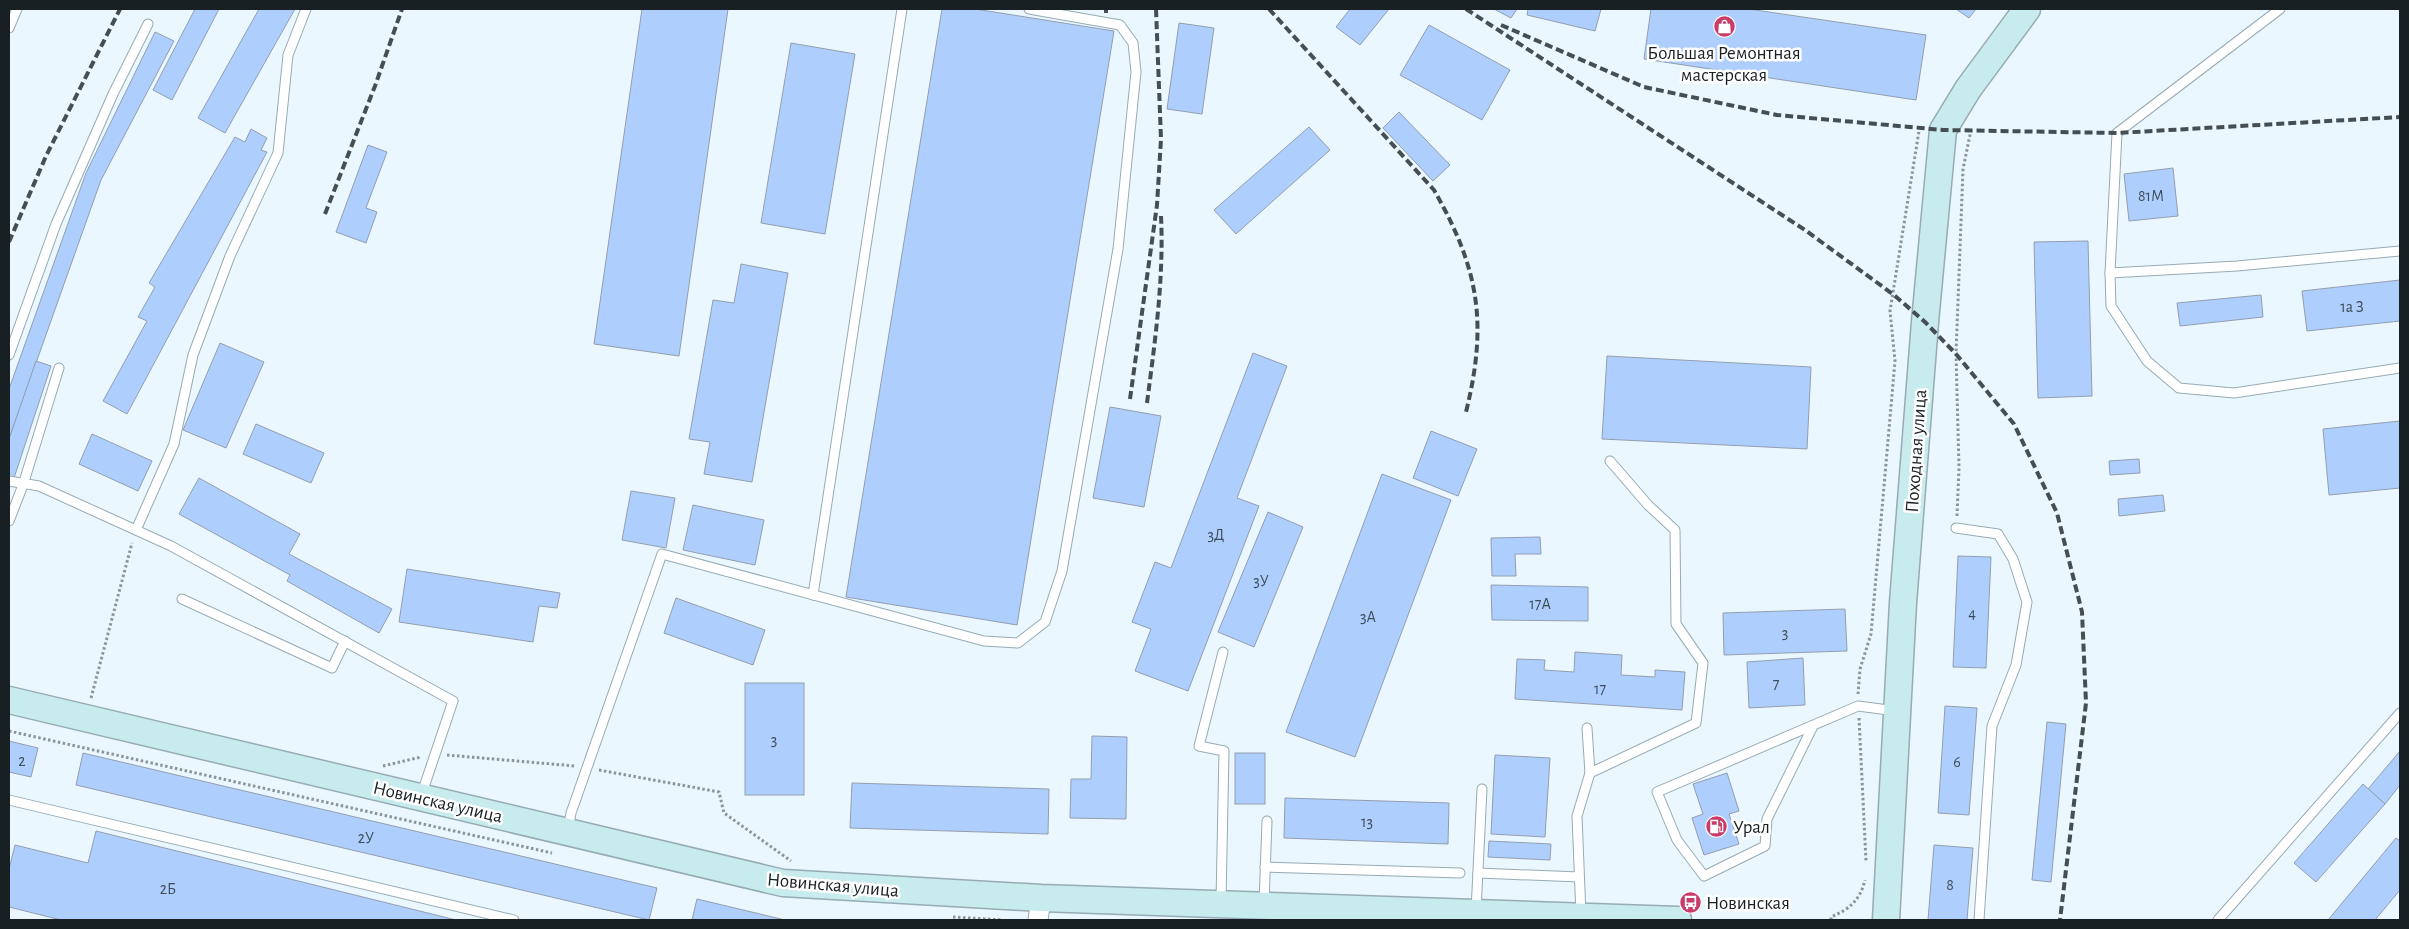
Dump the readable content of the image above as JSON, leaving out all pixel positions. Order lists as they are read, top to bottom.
{
  "streets": {
    "main road": ["Походная улица", "Новинская улица"]
  },
  "places": {
    "shop": ["Большая Ремонтная мастерская"],
    "fuel station": ["Урал"],
    "bus stop": ["Новинская"]
  },
  "house_numbers": [
    "81М",
    "1а З",
    "3Д",
    "3У",
    "17А",
    "4",
    "3А",
    "3",
    "7",
    "17",
    "3",
    "2",
    "6",
    "13",
    "2У",
    "8",
    "2Б"
  ]
}
